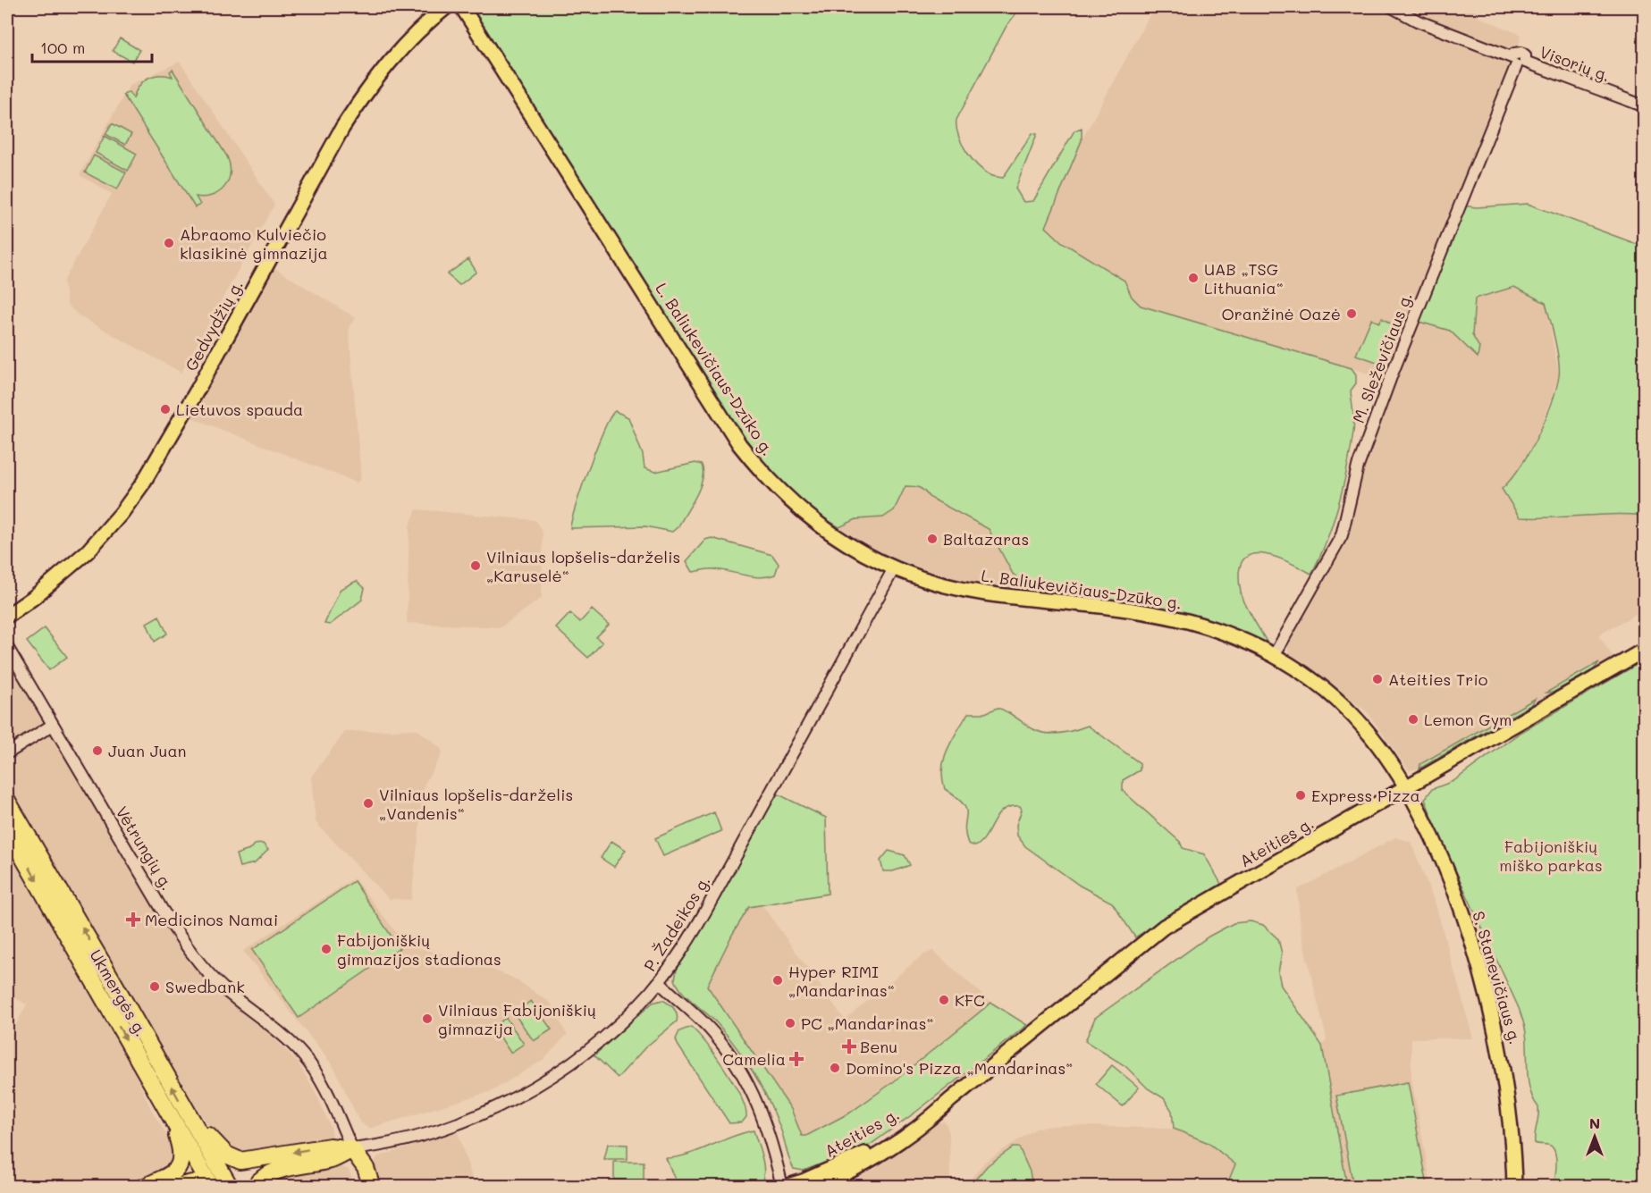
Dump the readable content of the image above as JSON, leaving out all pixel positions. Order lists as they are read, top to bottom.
{
  "streets": {
    "highway": ["Ukmergės g."],
    "main road": [
      "Gedvydžių g.",
      "L. Baliukevičiaus-Dzūko g.",
      "Ateities g.",
      "S. Stanevičiaus g."
    ],
    "street": [
      "Visorių g.",
      "M. Sleževičiaus g.",
      "Vėtrungių g.",
      "P. Žadeikos g."
    ]
  },
  "crossings": [
    ["Visorių g.", "M. Sleževičiaus g."],
    ["M. Sleževičiaus g.", "L. Baliukevičiaus-Dzūko g."],
    ["L. Baliukevičiaus-Dzūko g.", "Ateities g."],
    ["L. Baliukevičiaus-Dzūko g.", "P. Žadeikos g."],
    ["L. Baliukevičiaus-Dzūko g.", "S. Stanevičiaus g."],
    ["Ateities g.", "S. Stanevičiaus g."],
    ["Vėtrungių g.", "P. Žadeikos g."]
  ],
  "parks": ["Fabijoniškių miško parkas"],
  "places": {
    "other": [
      "Abraomo Kulviečio klasikinė gimnazija",
      "UAB „TSG Lithuania“",
      "Oranžinė Oazė",
      "Lietuvos spauda",
      "Baltazaras",
      "Vilniaus lopšelis-darželis „Karuselė“",
      "Ateities Trio",
      "Lemon Gym",
      "Juan Juan",
      "Express Pizza",
      "Vilniaus lopšelis-darželis „Vandenis“",
      "Fabijoniškių gimnazijos stadionas",
      "Hyper RIMI „Mandarinas“",
      "Swedbank",
      "KFC",
      "Vilniaus Fabijoniškių gimnazija",
      "PC „Mandarinas“",
      "Domino's Pizza „Mandarinas“"
    ],
    "health": ["Medicinos Namai", "Benu", "Camelia"]
  },
  "scale_bar": "100 m",
  "north": "top"
}
